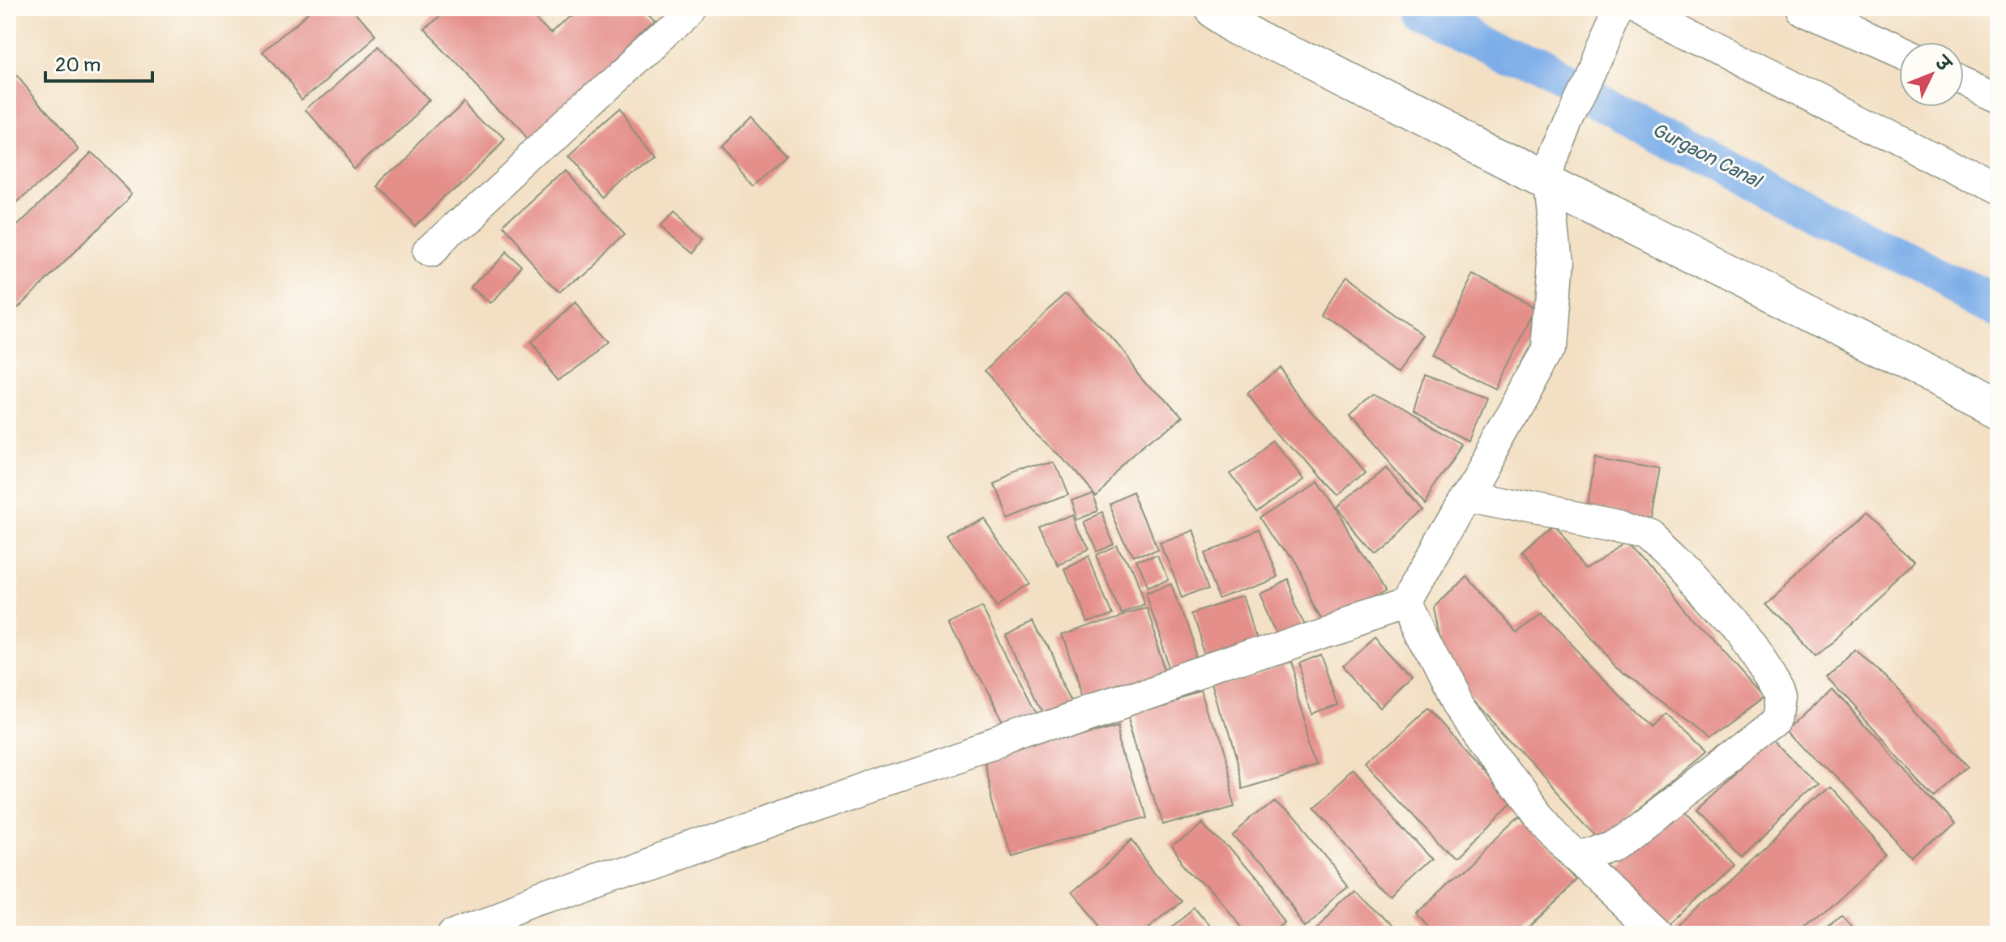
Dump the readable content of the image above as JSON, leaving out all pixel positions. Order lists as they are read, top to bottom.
{
  "water": ["Gurgaon Canal"],
  "scale_bar": "20 m",
  "north": "top right"
}
